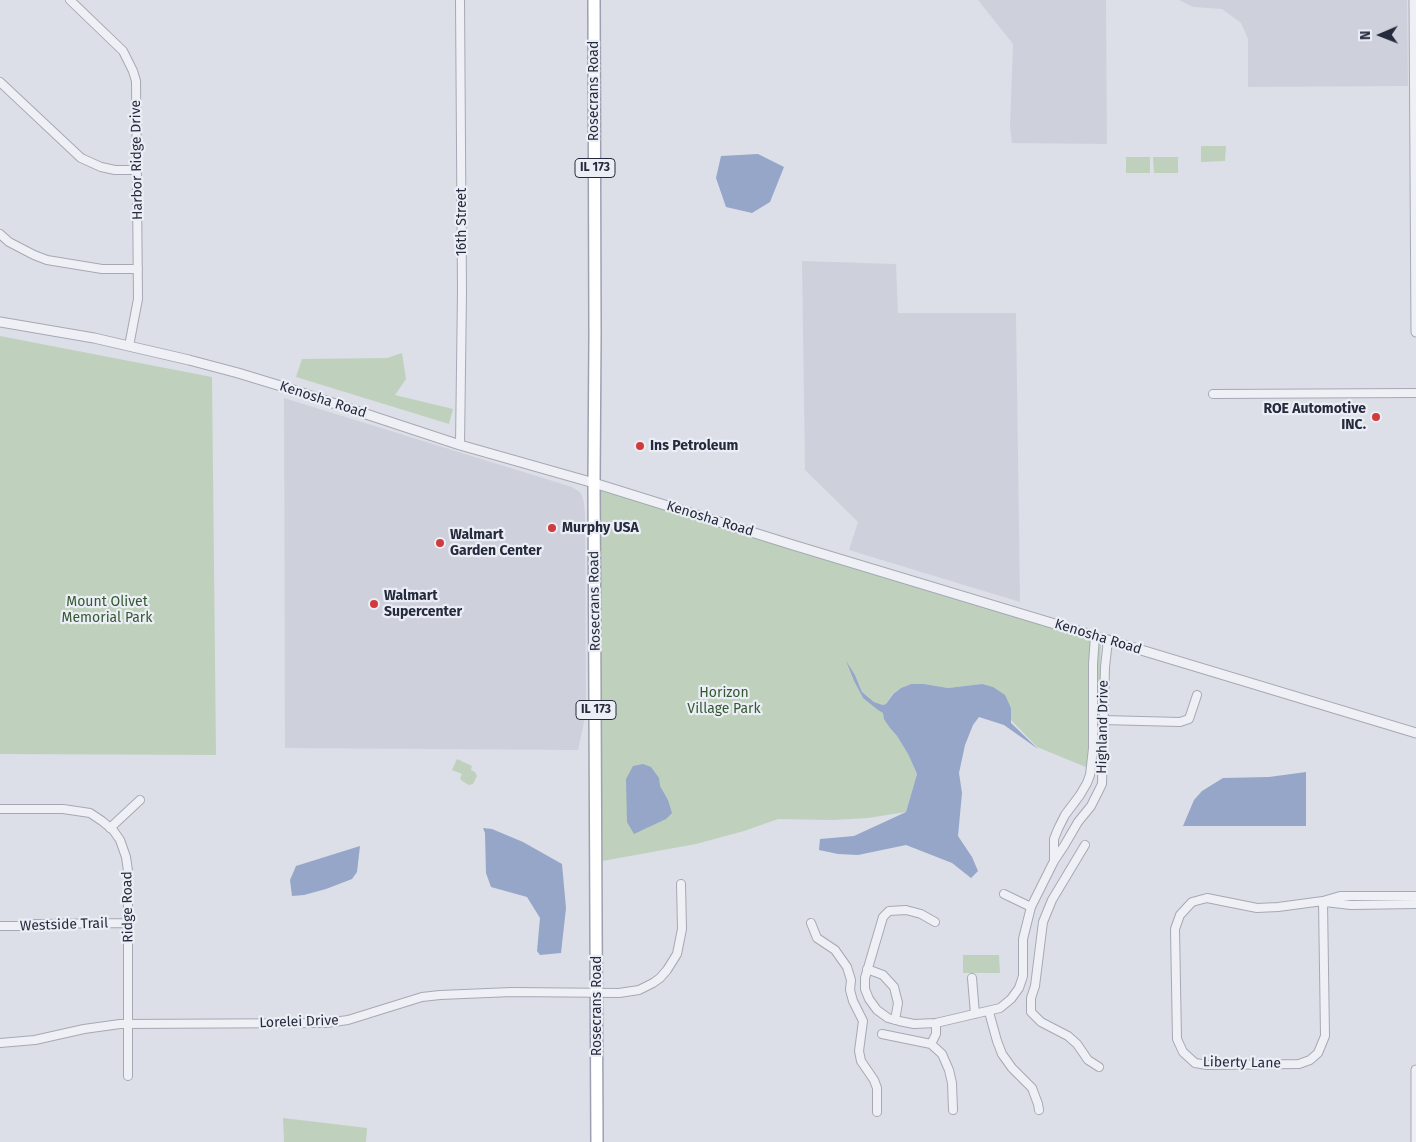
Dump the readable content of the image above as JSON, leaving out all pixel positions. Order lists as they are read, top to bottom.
{
  "streets": {
    "main road": ["Rosecrans Road", "IL 173"],
    "street": [
      "Harbor Ridge Drive",
      "16th Street",
      "Kenosha Road",
      "Highland Drive",
      "Ridge Road",
      "Westside Trail",
      "Lorelei Drive",
      "Liberty Lane"
    ]
  },
  "crossings": [
    ["Rosecrans Road", "Kenosha Road"],
    ["Rosecrans Road", "Lorelei Drive"],
    ["Harbor Ridge Drive", "Kenosha Road"],
    ["16th Street", "Kenosha Road"],
    ["Kenosha Road", "Highland Drive"],
    ["Ridge Road", "Westside Trail"],
    ["Ridge Road", "Lorelei Drive"]
  ],
  "parks": ["Mount Olivet Memorial Park", "Horizon Village Park"],
  "places": [
    "ROE Automotive INC.",
    "Ins Petroleum",
    "Murphy USA",
    "Walmart Garden Center",
    "Walmart Supercenter"
  ],
  "north": "left"
}
